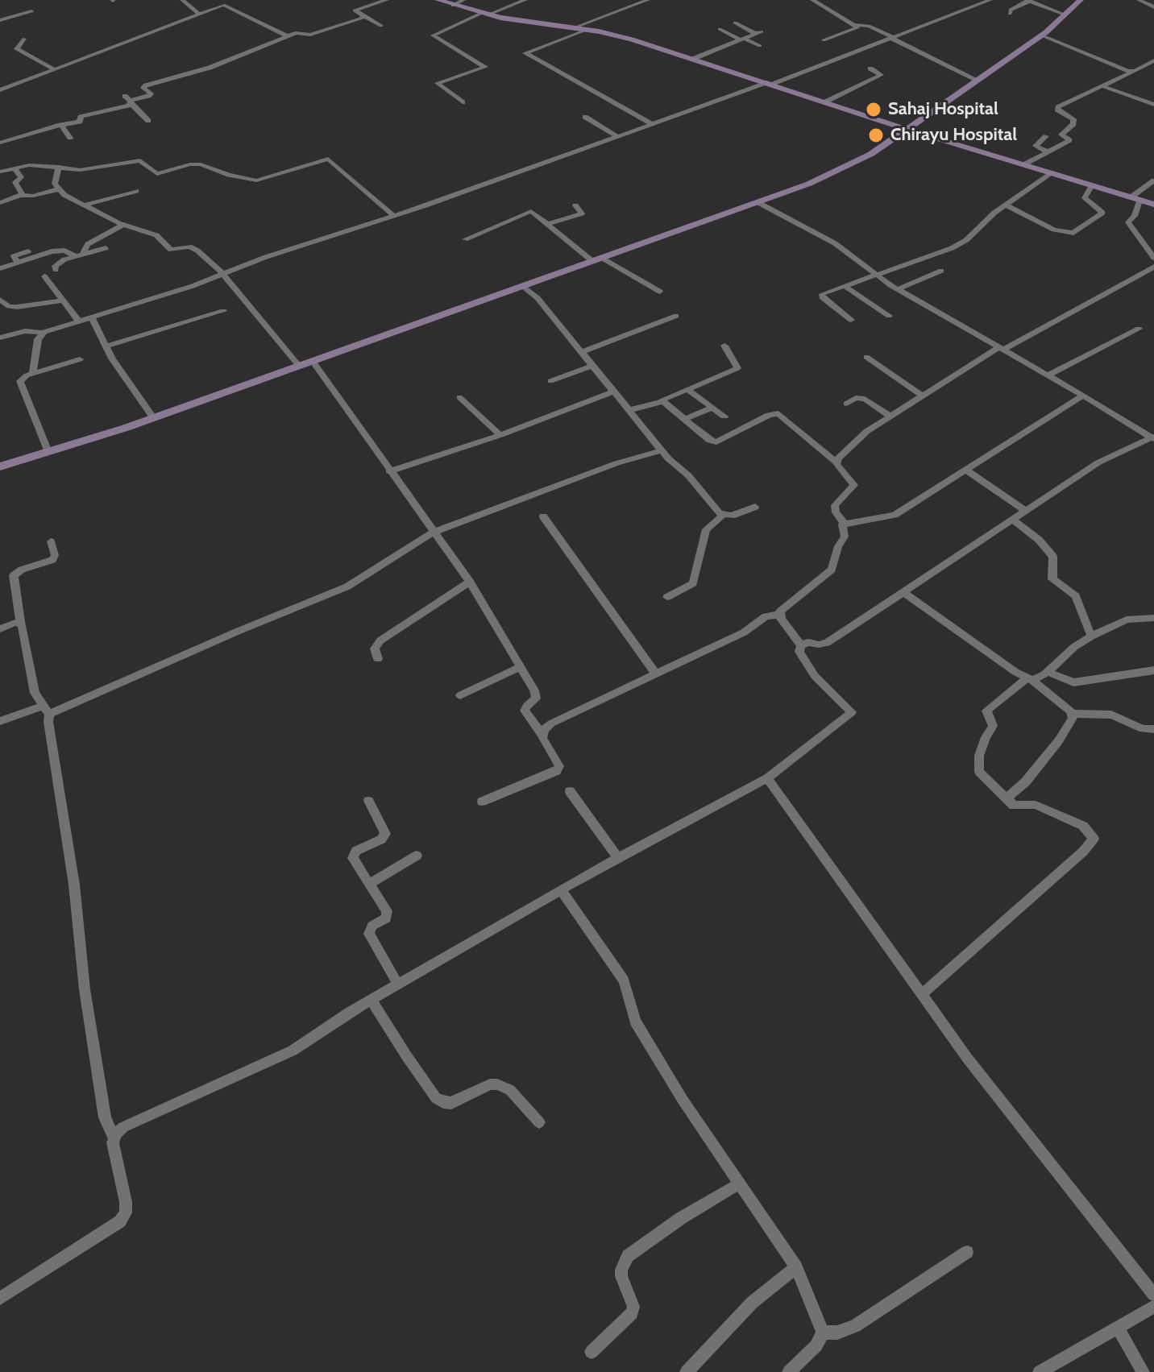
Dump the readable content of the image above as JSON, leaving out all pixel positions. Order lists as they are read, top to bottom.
{
  "places": ["Sahaj Hospital", "Chirayu Hospital"]
}
